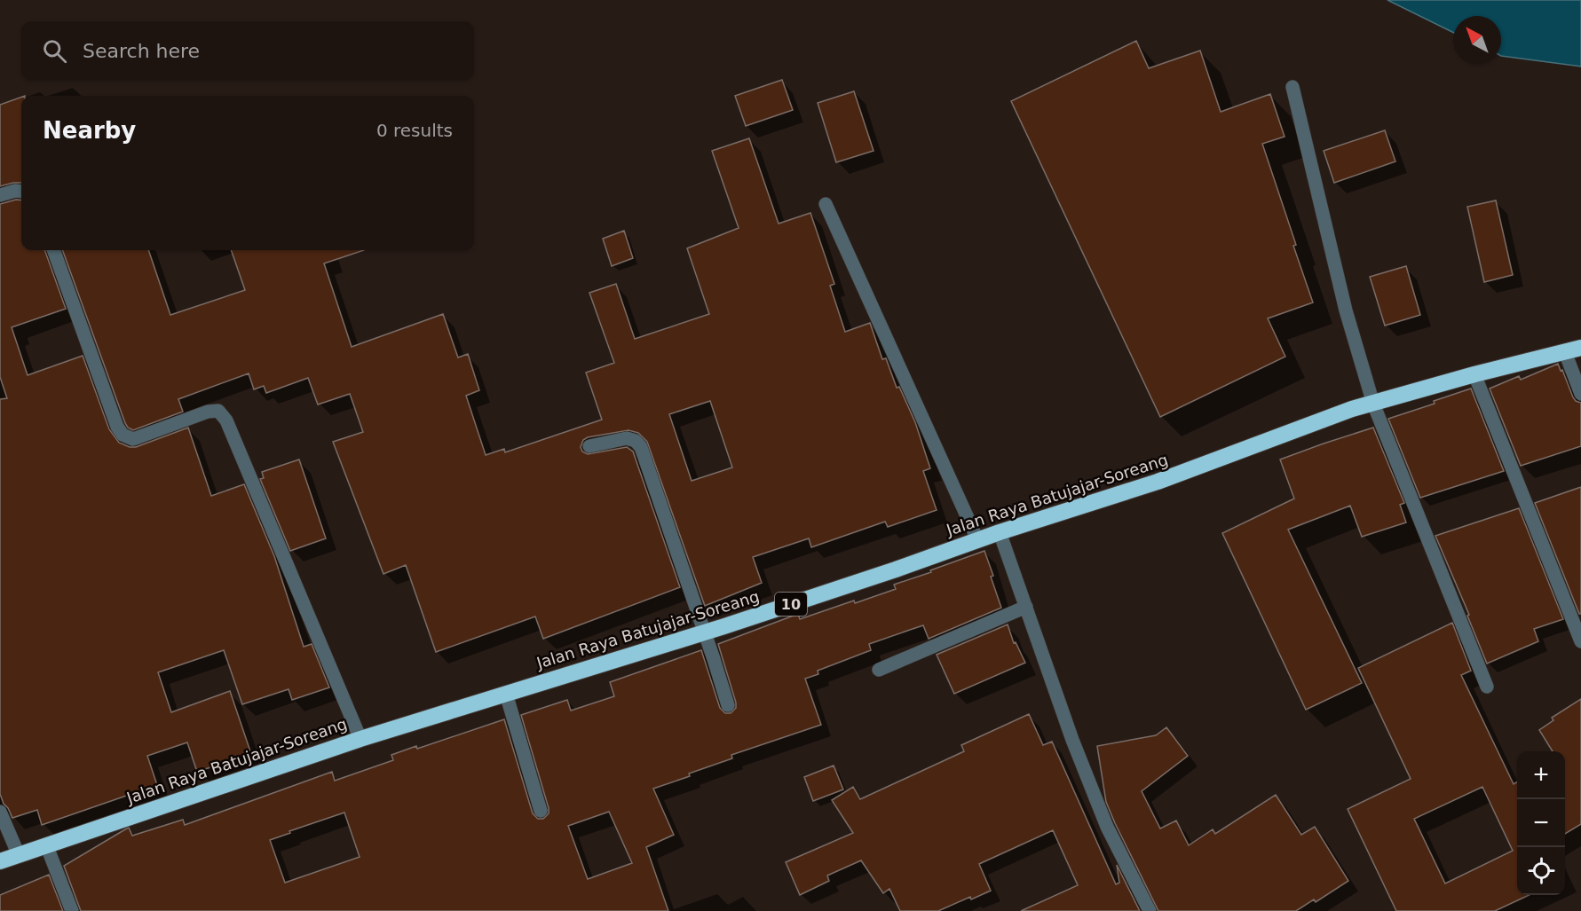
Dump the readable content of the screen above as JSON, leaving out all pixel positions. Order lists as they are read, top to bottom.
{
  "streets": {
    "highway": ["Jalan Raya Batujajar-Soreang", "10"]
  },
  "north": "top left",
  "page": {
    "search": "Search here",
    "heading": ["Nearby", "0 results"],
    "map_buttons": ["+", "−"]
  }
}
